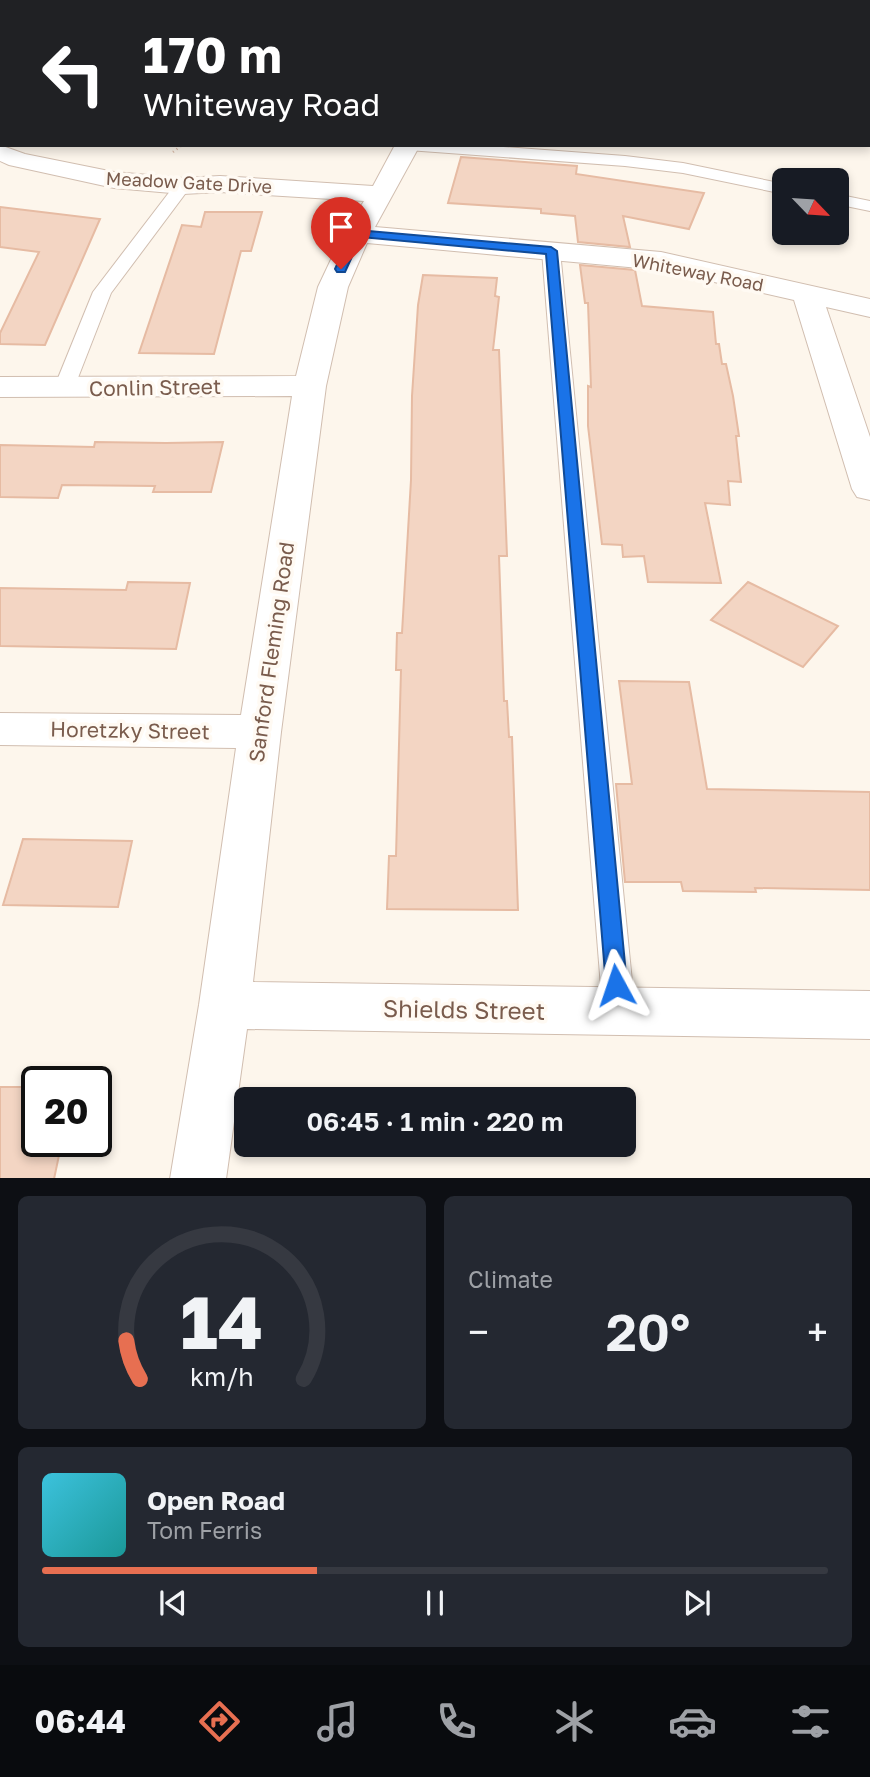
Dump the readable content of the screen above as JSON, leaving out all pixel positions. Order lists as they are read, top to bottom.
{
  "streets": {
    "street": [
      "Meadow Gate Drive",
      "Whiteway Road",
      "Conlin Street",
      "Sanford Fleming Road",
      "Horetzky Street",
      "Shields Street"
    ]
  },
  "crossings": [
    ["Meadow Gate Drive", "Sanford Fleming Road"],
    ["Whiteway Road", "Sanford Fleming Road"],
    ["Conlin Street", "Sanford Fleming Road"],
    ["Sanford Fleming Road", "Horetzky Street"],
    ["Sanford Fleming Road", "Shields Street"]
  ],
  "north": "bottom right",
  "page": {
    "turn": ["170 m", "Whiteway Road"],
    "limit": "20",
    "trip": "06:45 · 1 min · 220 m",
    "tile": "Climate",
    "heat": ["−", "20°", "+"],
    "song": ["Open Road", "Tom Ferris"],
    "tabs": "06:44",
    "gauge": ["14", "km/h"]
  }
}
